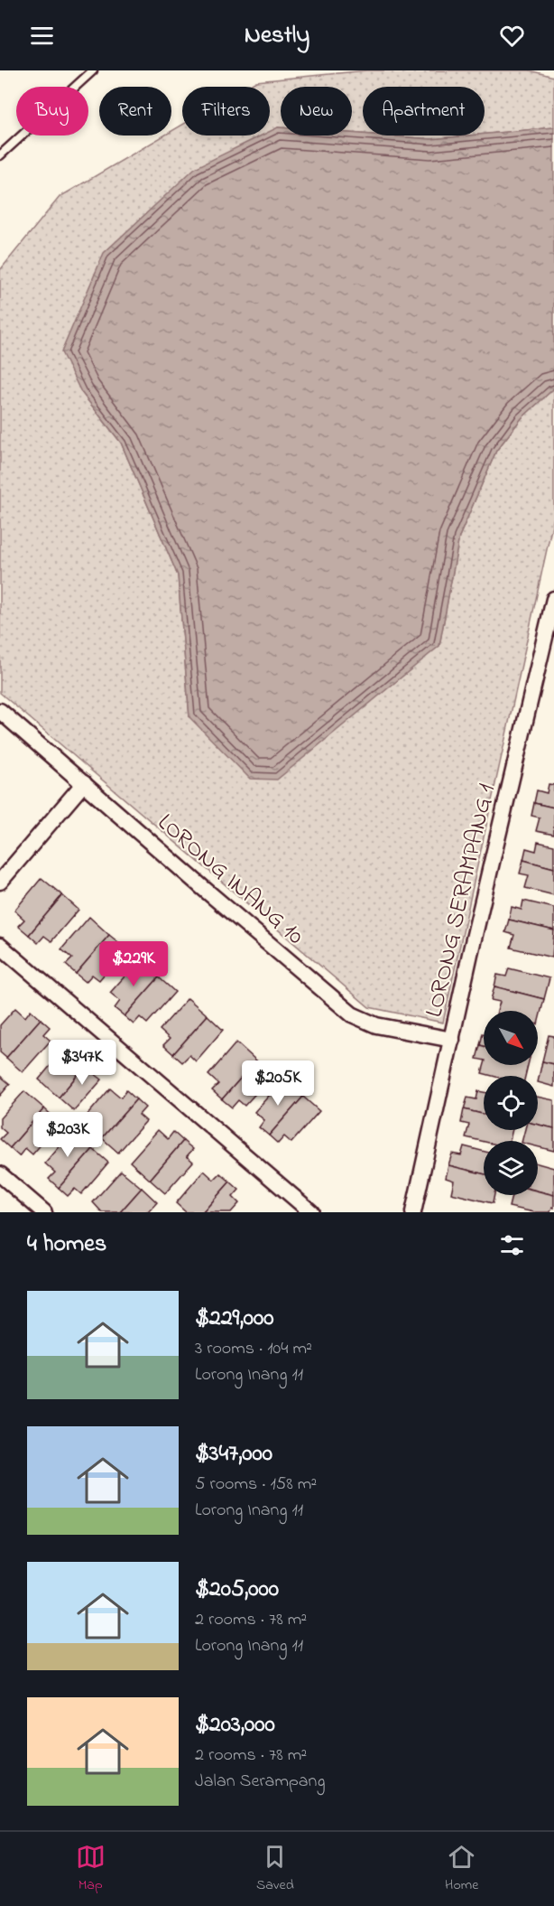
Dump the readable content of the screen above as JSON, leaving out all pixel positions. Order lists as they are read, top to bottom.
{
  "streets": {
    "street": ["LORONG INANG 10", "LORONG SERAMPANG 1"]
  },
  "crossings": [
    ["LORONG INANG 10", "LORONG SERAMPANG 1"]
  ],
  "north": "bottom right",
  "page": {
    "header": "Nestly",
    "chip": [
      "Buy",
      "Rent",
      "Filters",
      "New",
      "Apartment"
    ],
    "price": [
      "$229K",
      "$347K",
      "$205K",
      "$203K"
    ],
    "heading": "4 homes",
    "list": [
      {
        "name": "$229,000",
        "note": "3 rooms · 104 m² · Lorong Inang 11"
      },
      {
        "name": "$347,000",
        "note": "5 rooms · 158 m² · Lorong Inang 11"
      },
      {
        "name": "$205,000",
        "note": "2 rooms · 78 m² · Lorong Inang 11"
      },
      {
        "name": "$203,000",
        "note": "2 rooms · 78 m² · Jalan Serampang"
      }
    ],
    "tabs": ["Map", "Saved", "Home"]
  }
}
